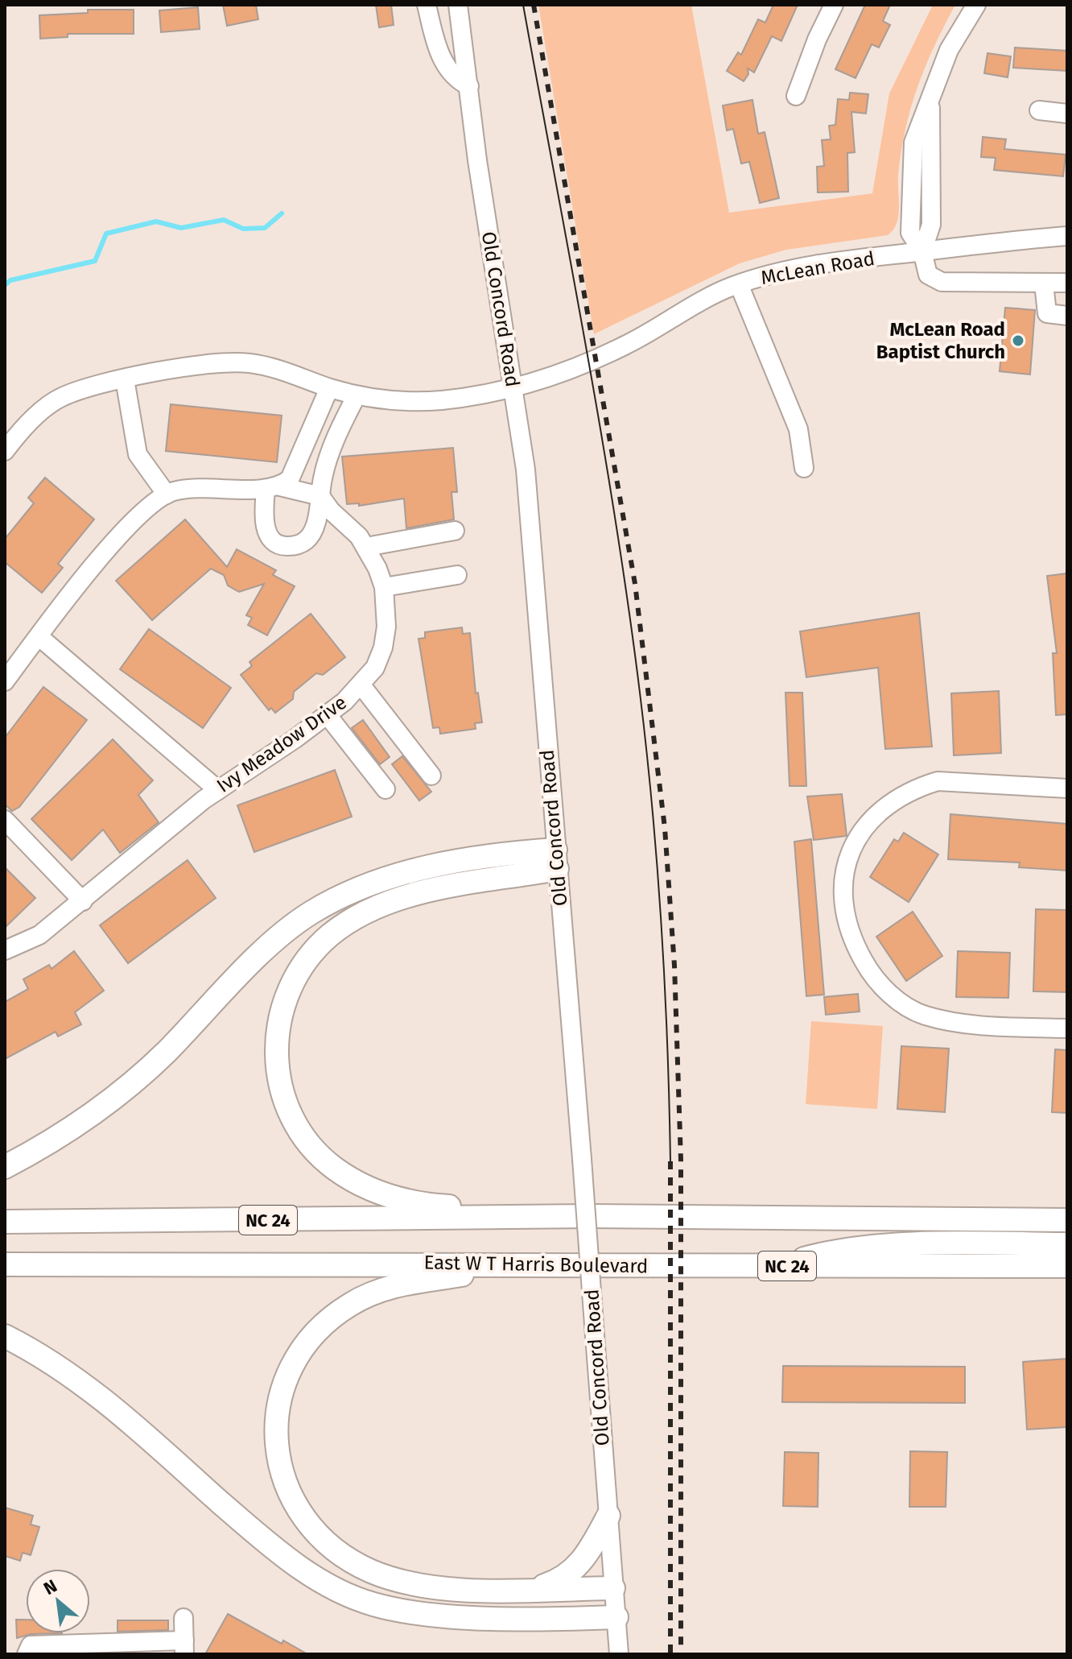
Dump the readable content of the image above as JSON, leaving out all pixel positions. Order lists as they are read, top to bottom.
{
  "streets": {
    "main road": ["NC 24", "East W T Harris Boulevard"],
    "street": ["McLean Road", "Old Concord Road", "Ivy Meadow Drive"]
  },
  "crossings": [
    ["McLean Road", "Old Concord Road"]
  ],
  "places": ["McLean Road Baptist Church"],
  "north": "top left"
}
